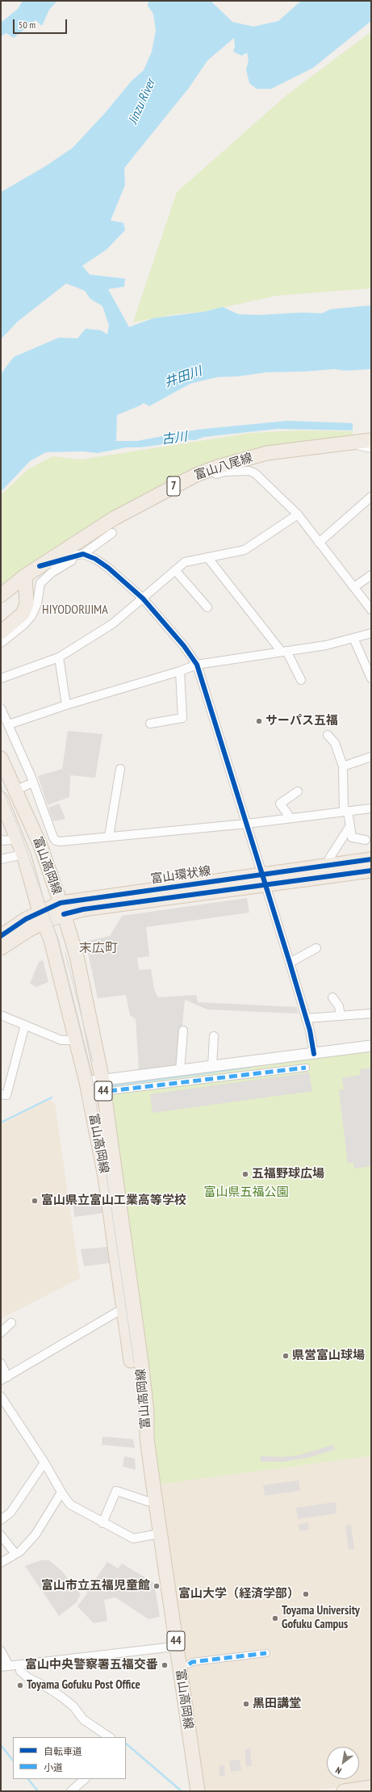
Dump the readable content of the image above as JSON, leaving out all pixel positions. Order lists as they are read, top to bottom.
{
  "streets": {
    "main road": [
      "富山八尾線",
      "7",
      "富山高岡線",
      "富山環状線",
      "44"
    ]
  },
  "crossings": [
    ["富山高岡線", "富山環状線"],
    ["富山高岡線", "44"]
  ],
  "districts": ["HIYODORIJIMA", "末広町"],
  "water": ["Jinzu River", "井田川", "古川"],
  "parks": ["富山県五福公園"],
  "places": [
    "サーパス五福",
    "五福野球広場",
    "富山県立富山工業高等学校",
    "県営富山球場",
    "富山市立五福児童館",
    "富山大学（経済学部）",
    "Toyama University Gofuku Campus",
    "富山中央警察署五福交番",
    "Toyama Gofuku Post Office",
    "黒田講堂"
  ],
  "legend": ["自転車道", "小道"],
  "scale_bar": "50 m",
  "north": "bottom left"
}
